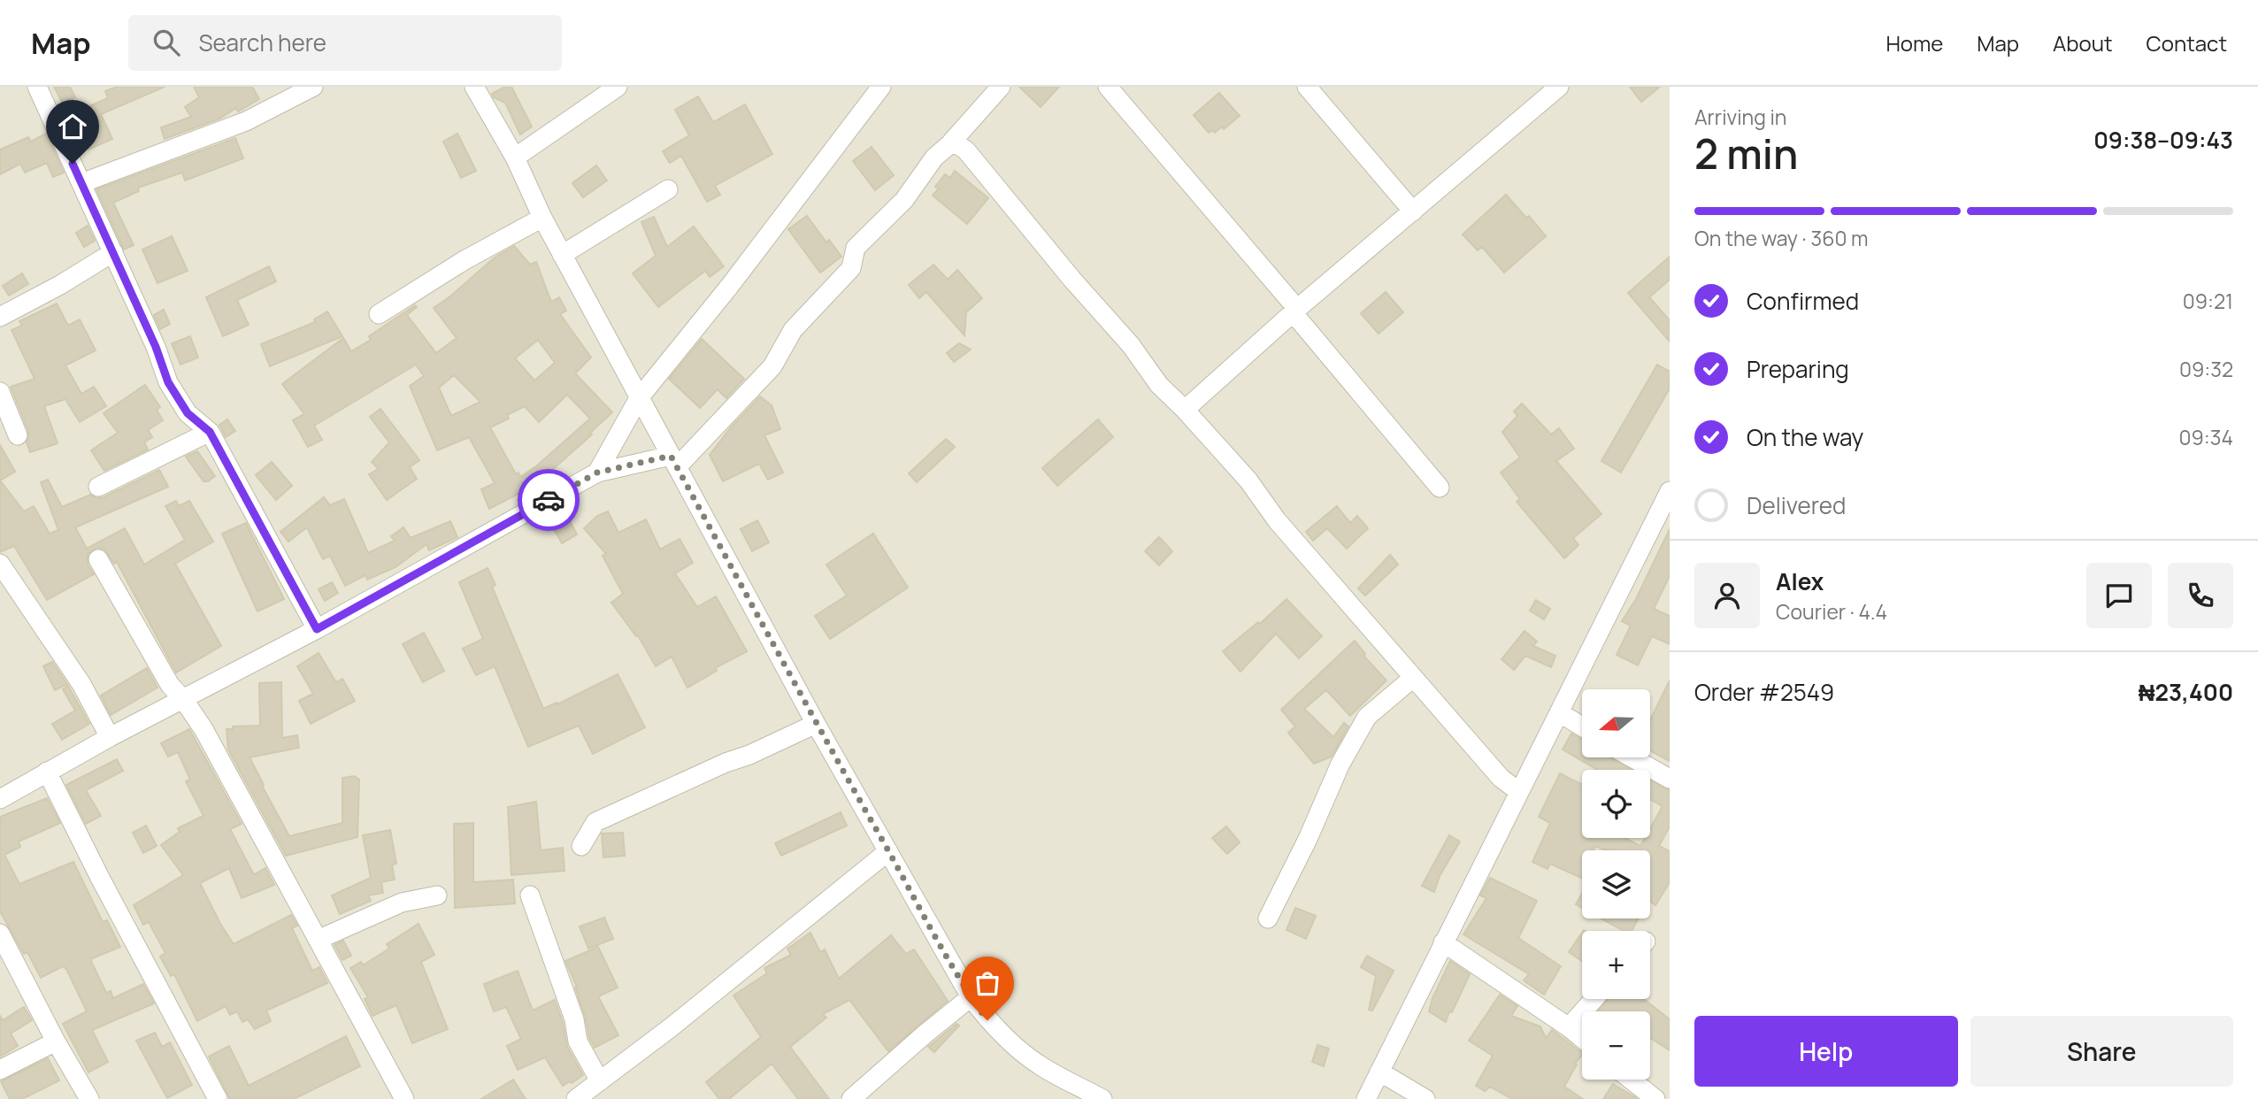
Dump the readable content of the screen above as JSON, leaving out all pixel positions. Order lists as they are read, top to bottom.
{
  "north": "left",
  "page": {
    "header": "Map",
    "search": "Search here",
    "nav": [
      "Home",
      "Map",
      "About",
      "Contact"
    ],
    "heading": ["2 min", "Arriving in", "09:38–09:43"],
    "panel": [
      "Alex",
      "Courier · 4.4",
      "Order #2549",
      "₦23,400"
    ],
    "bar": "On the way · 360 m",
    "list": [
      ["Confirmed", "09:21"],
      ["Preparing", "09:32"],
      ["On the way", "09:34"],
      "Delivered"
    ],
    "map_buttons": ["+", "−"],
    "buttons": ["Help", "Share"]
  }
}
